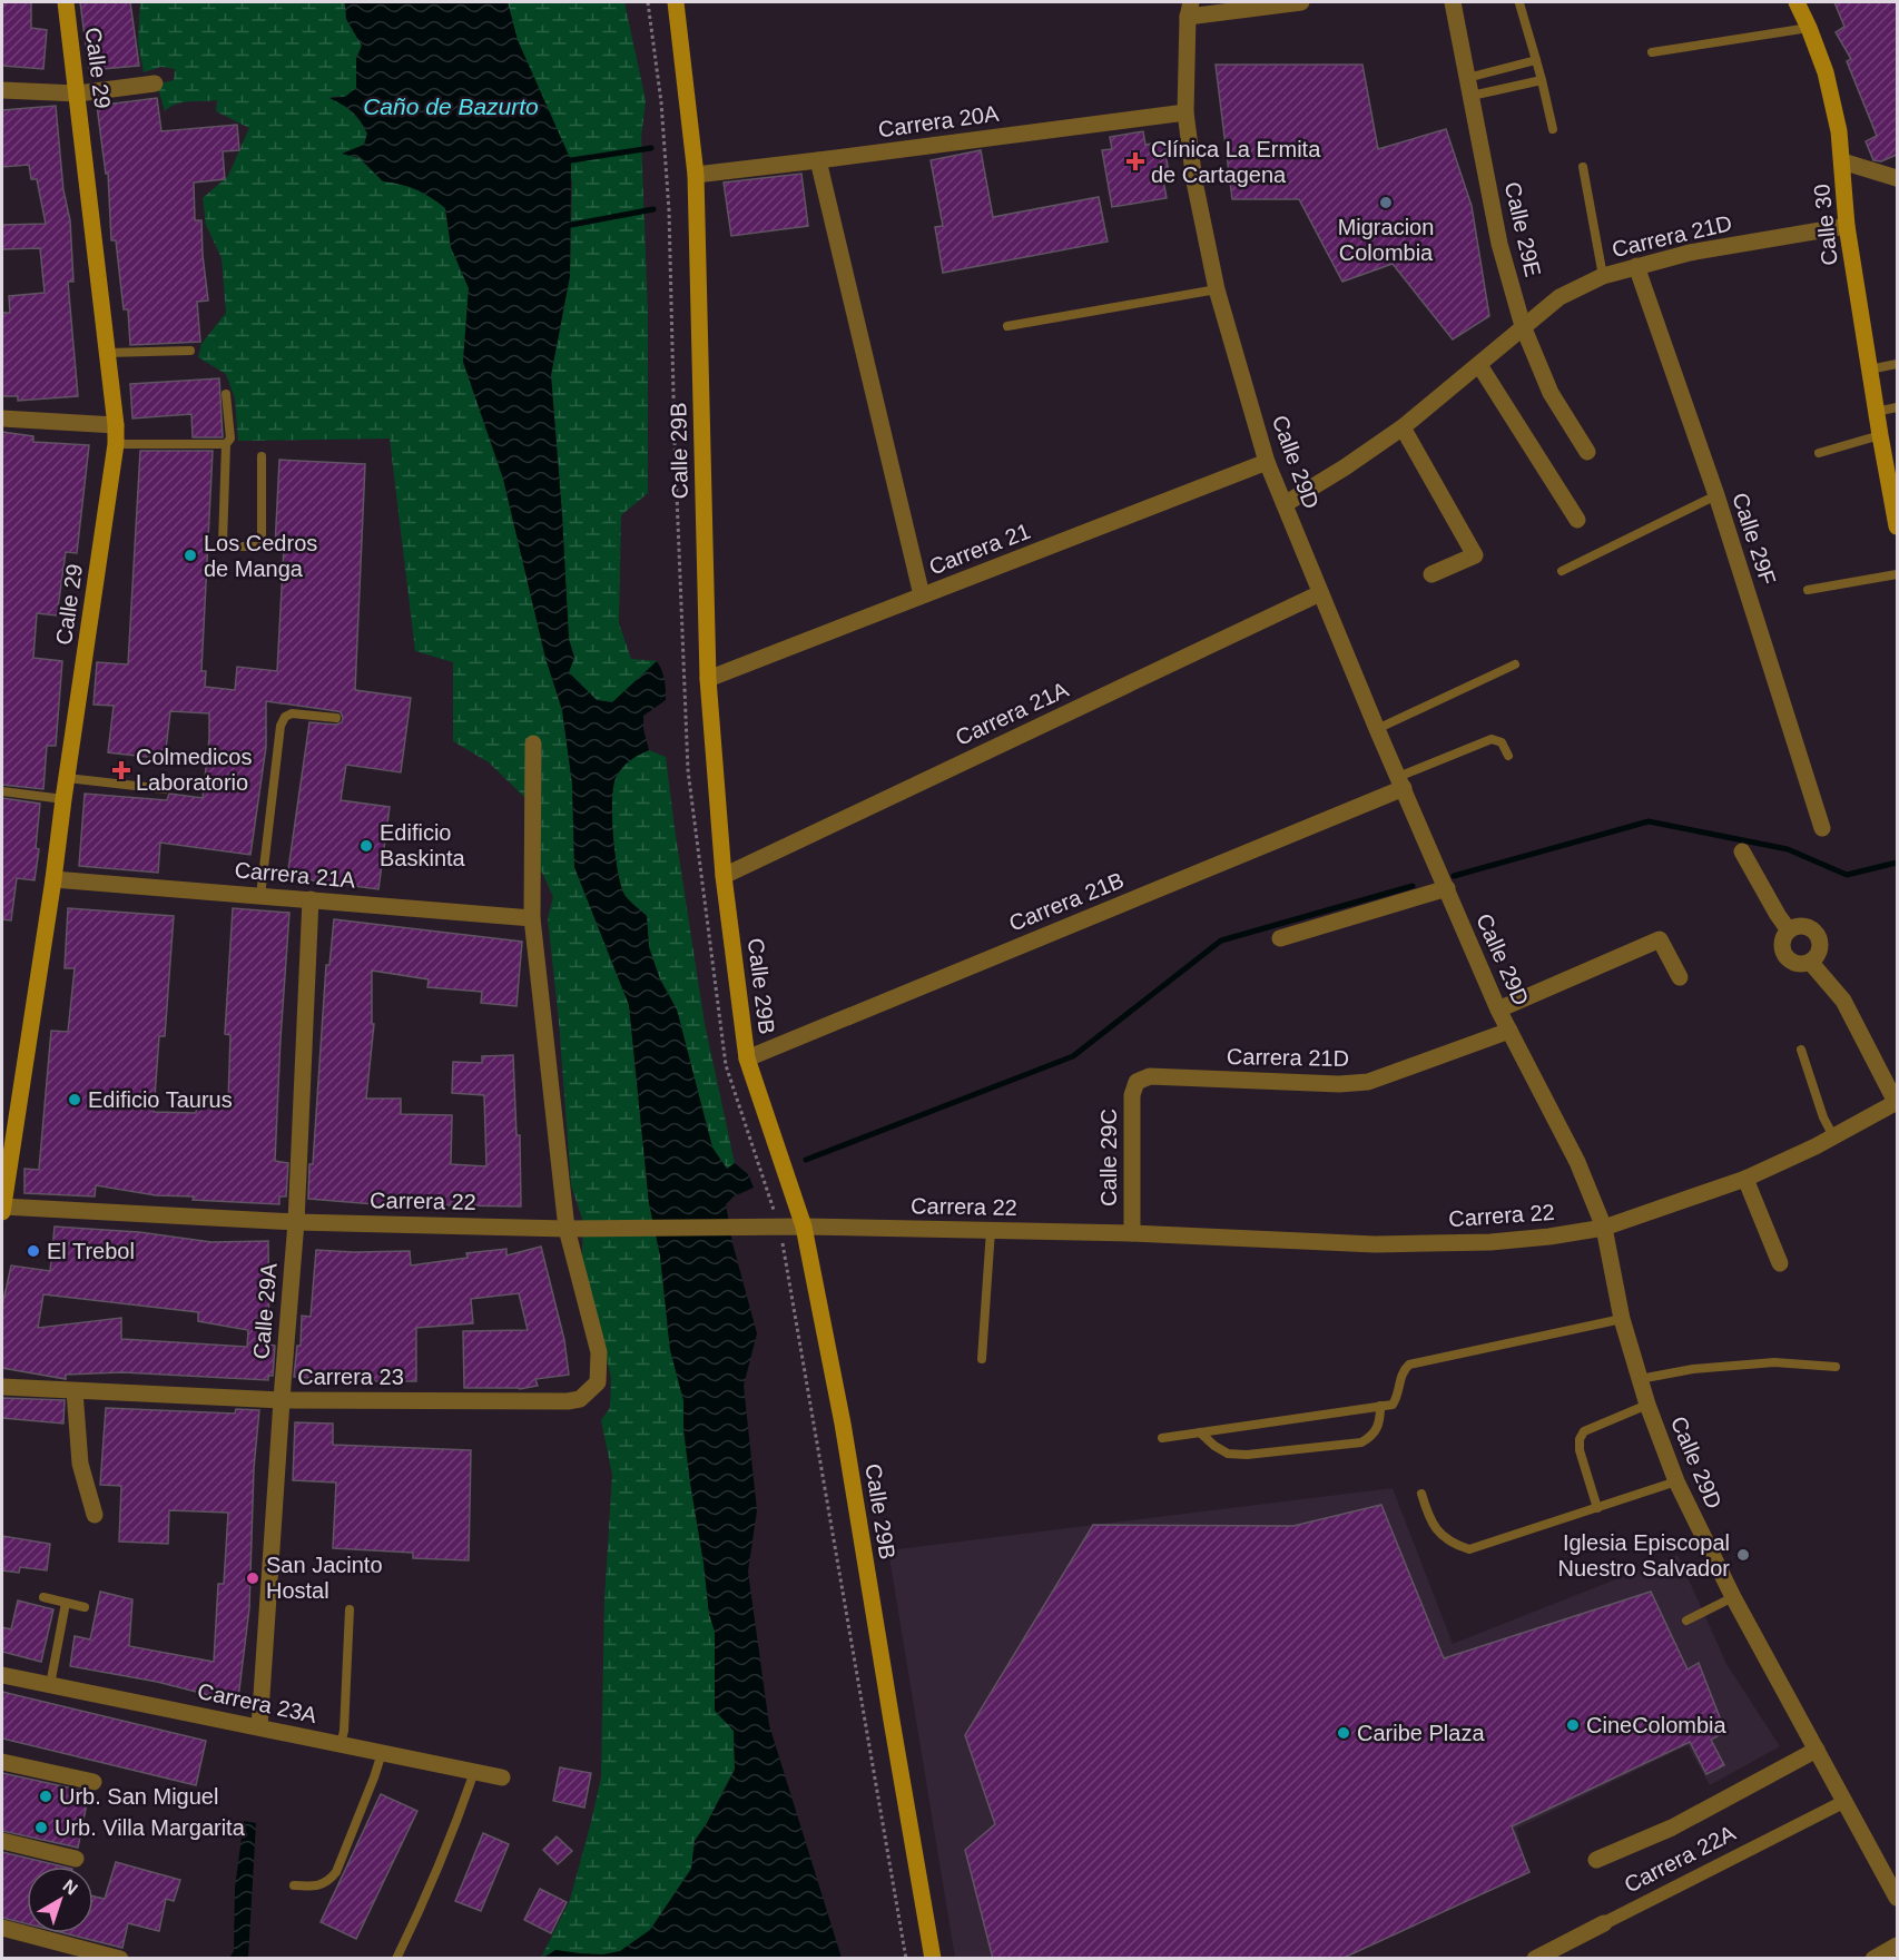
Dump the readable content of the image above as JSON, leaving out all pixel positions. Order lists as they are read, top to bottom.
{
  "streets": {
    "main road": ["Calle 29", "Calle 30", "Calle 29B"],
    "street": [
      "Carrera 20A",
      "Calle 29E",
      "Carrera 21D",
      "Calle 29D",
      "Calle 29F",
      "Carrera 21",
      "Carrera 21A",
      "Carrera 21B",
      "Calle 29C",
      "Carrera 22",
      "Calle 29A",
      "Carrera 23",
      "Carrera 23A",
      "Carrera 22A"
    ]
  },
  "crossings": [
    ["Calle 29", "Carrera 21A"],
    ["Calle 29", "Carrera 22"],
    ["Carrera 20A", "Calle 29B"],
    ["Carrera 20A", "Calle 29D"],
    ["Calle 30", "Carrera 21D"],
    ["Calle 29E", "Carrera 21D"],
    ["Carrera 21D", "Calle 29D"],
    ["Carrera 21D", "Calle 29F"],
    ["Carrera 21D", "Calle 29C"],
    ["Calle 29B", "Carrera 21"],
    ["Calle 29B", "Carrera 21A"],
    ["Calle 29B", "Carrera 21B"],
    ["Calle 29B", "Carrera 22"],
    ["Calle 29D", "Carrera 21"],
    ["Calle 29D", "Carrera 21A"],
    ["Calle 29D", "Carrera 21B"],
    ["Calle 29D", "Carrera 22"],
    ["Calle 29D", "Carrera 22A"],
    ["Carrera 21A", "Calle 29A"],
    ["Calle 29C", "Carrera 22"],
    ["Carrera 22", "Calle 29A"],
    ["Carrera 22", "Carrera 23"],
    ["Calle 29A", "Carrera 23"],
    ["Calle 29A", "Carrera 23A"]
  ],
  "water": ["Caño de Bazurto"],
  "places": {
    "health": ["Clínica La Ermita de Cartagena", "Colmedicos Laboratorio"],
    "other": [
      "Migracion Colombia",
      "Los Cedros de Manga",
      "Edificio Baskinta",
      "Edificio Taurus",
      "El Trebol",
      "Iglesia Episcopal Nuestro Salvador",
      "San Jacinto Hostal",
      "CineColombia",
      "Caribe Plaza",
      "Urb. San Miguel",
      "Urb. Villa Margarita"
    ]
  },
  "north": "top right"
}
